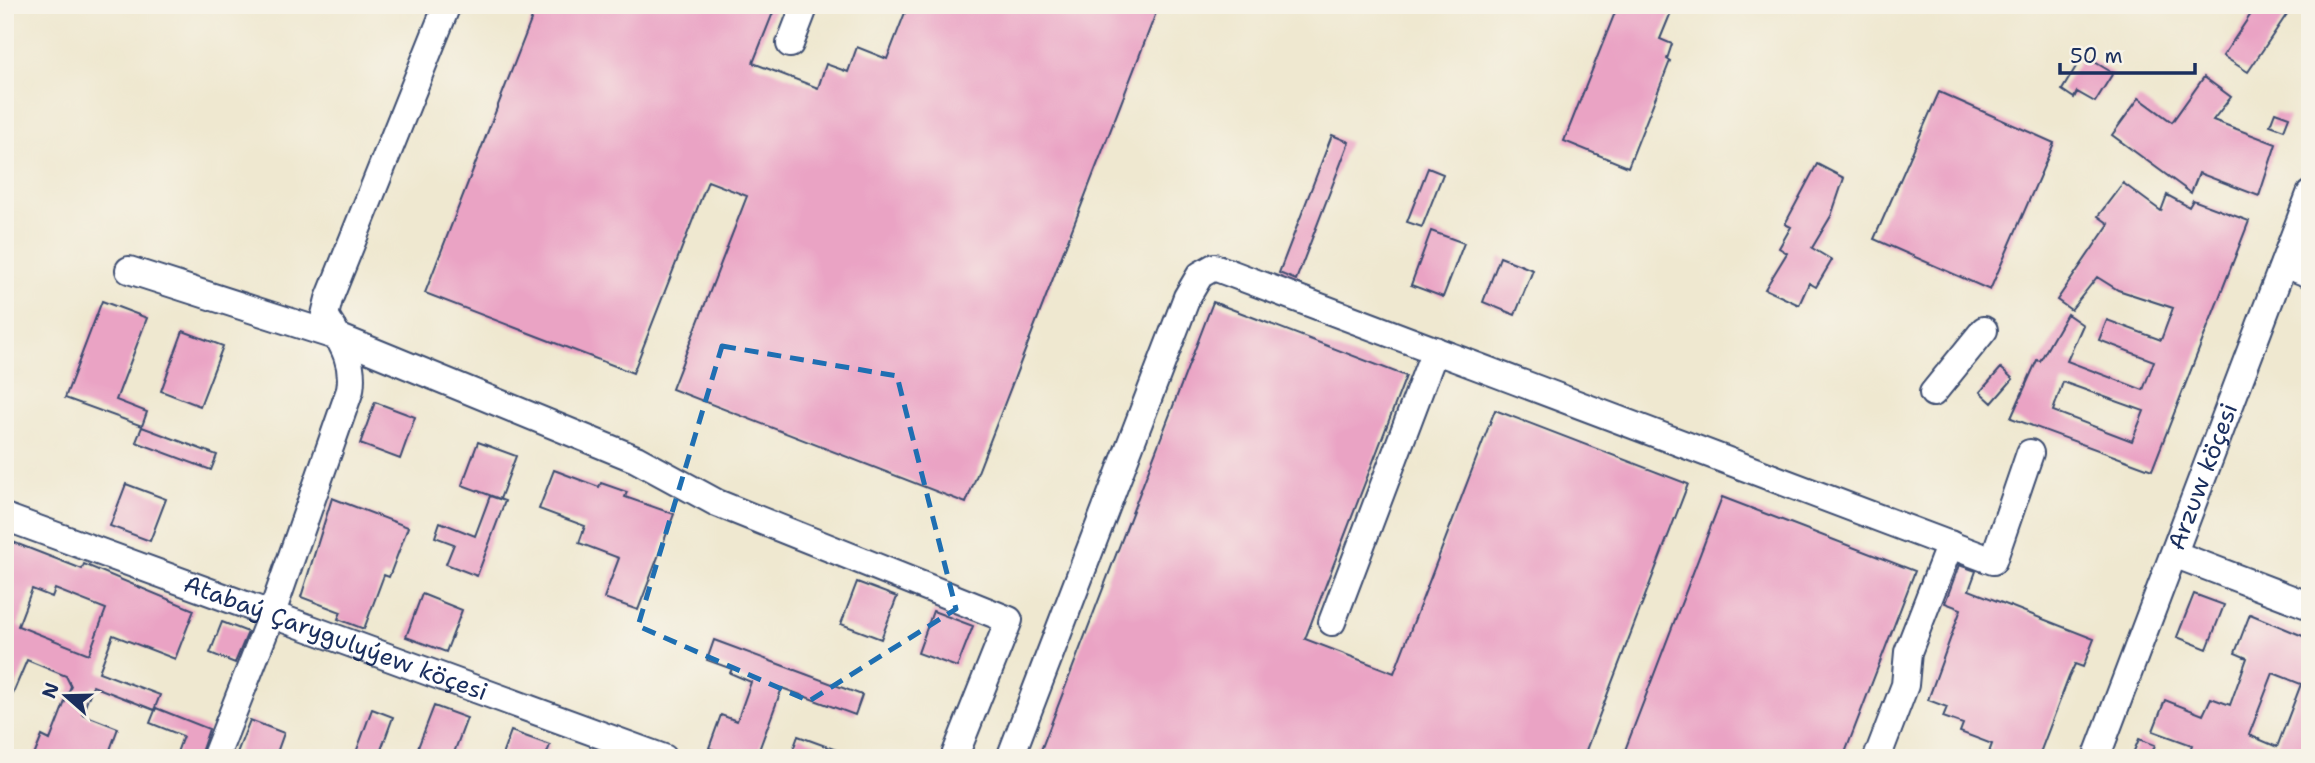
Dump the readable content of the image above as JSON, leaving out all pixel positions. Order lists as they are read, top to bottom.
{
  "streets": {
    "street": ["Arzuw köçesi", "Atabaý Çarygulyýew köçesi"]
  },
  "scale_bar": "50 m",
  "north": "left"
}
